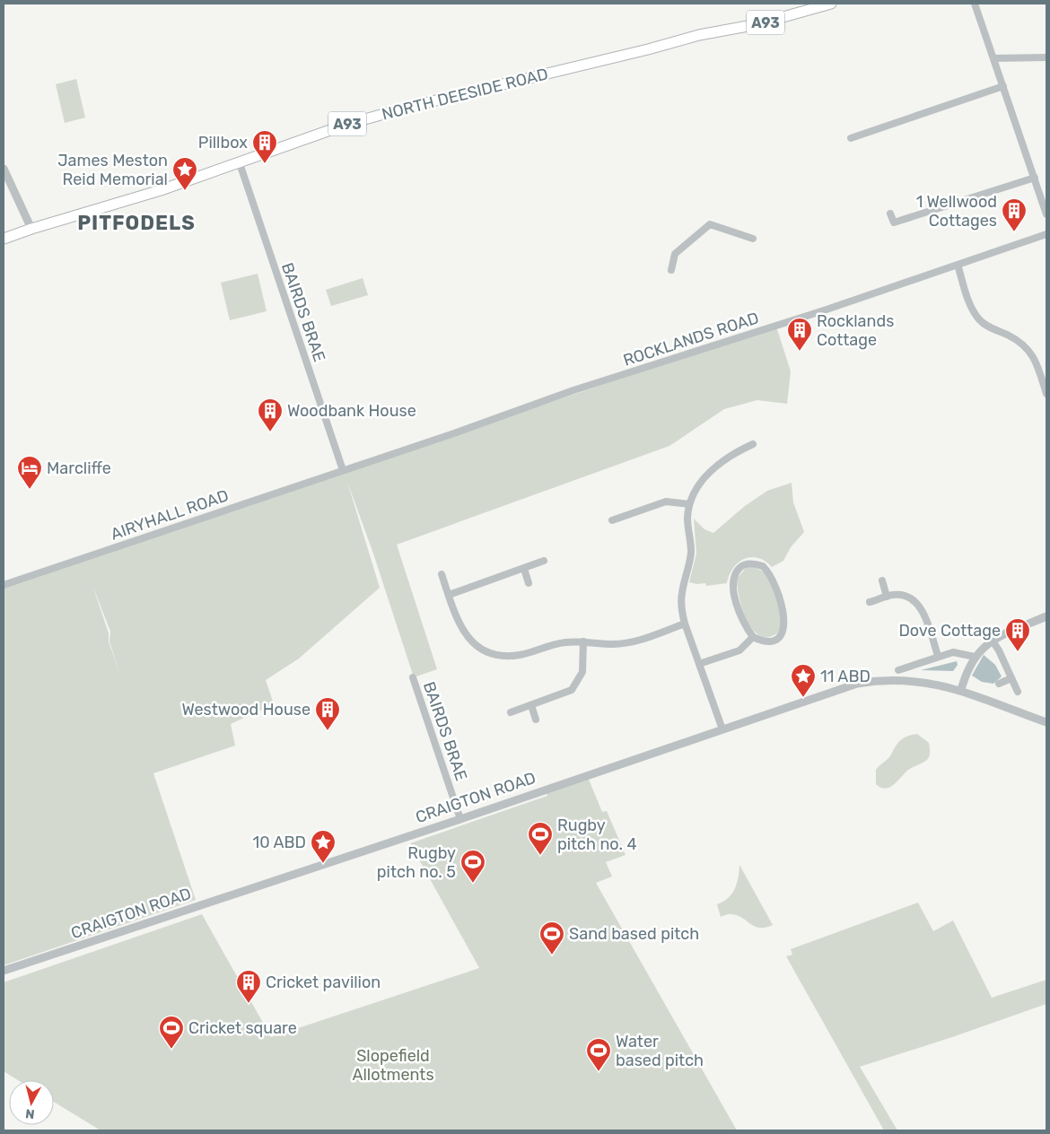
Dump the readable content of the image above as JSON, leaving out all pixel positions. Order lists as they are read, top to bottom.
{
  "streets": {
    "main road": ["A93", "NORTH DEESIDE ROAD"],
    "street": [
      "BAIRDS BRAE",
      "ROCKLANDS ROAD",
      "AIRYHALL ROAD",
      "CRAIGTON ROAD"
    ]
  },
  "crossings": [
    ["NORTH DEESIDE ROAD", "BAIRDS BRAE"],
    ["BAIRDS BRAE", "ROCKLANDS ROAD"],
    ["BAIRDS BRAE", "AIRYHALL ROAD"],
    ["BAIRDS BRAE", "CRAIGTON ROAD"],
    ["ROCKLANDS ROAD", "AIRYHALL ROAD"]
  ],
  "districts": ["PITFODELS"],
  "parks": ["Slopefield Allotments"],
  "places": {
    "building": [
      "Pillbox",
      "1 Wellwood Cottages",
      "Rocklands Cottage",
      "Woodbank House",
      "Dove Cottage",
      "Westwood House",
      "Cricket pavilion"
    ],
    "place": ["James Meston Reid Memorial", "11 ABD", "10 ABD"],
    "hotel": ["Marcliffe"],
    "sports": [
      "Rugby pitch no. 4",
      "Rugby pitch no. 5",
      "Sand based pitch",
      "Cricket square",
      "Water based pitch"
    ]
  },
  "north": "bottom"
}
